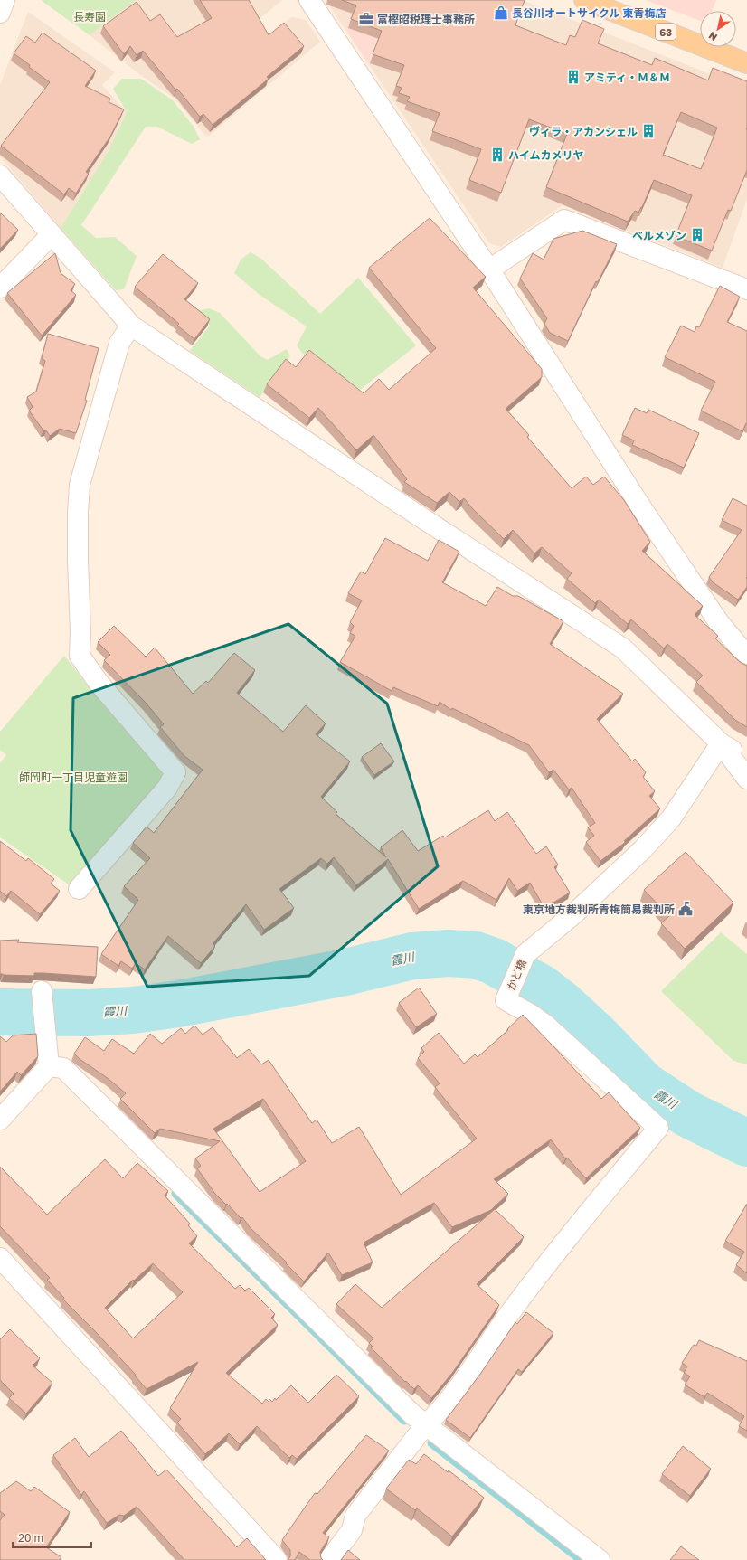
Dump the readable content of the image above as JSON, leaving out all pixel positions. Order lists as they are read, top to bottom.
{
  "streets": {
    "main road": ["63"],
    "street": ["かど橋"]
  },
  "water": ["霞川"],
  "parks": ["長寿園", "師岡町一丁目児童遊園"],
  "places": {
    "shop": ["長谷川オートサイクル 東青梅店"],
    "office": ["富樫昭税理士事務所"],
    "building": [
      "アミティ・Ｍ＆Ｍ",
      "ヴィラ・アカンシェル",
      "ハイムカメリヤ",
      "ベルメゾン"
    ],
    "public building": ["東京地方裁判所青梅簡易裁判所"]
  },
  "scale_bar": "20 m",
  "north": "bottom left"
}
